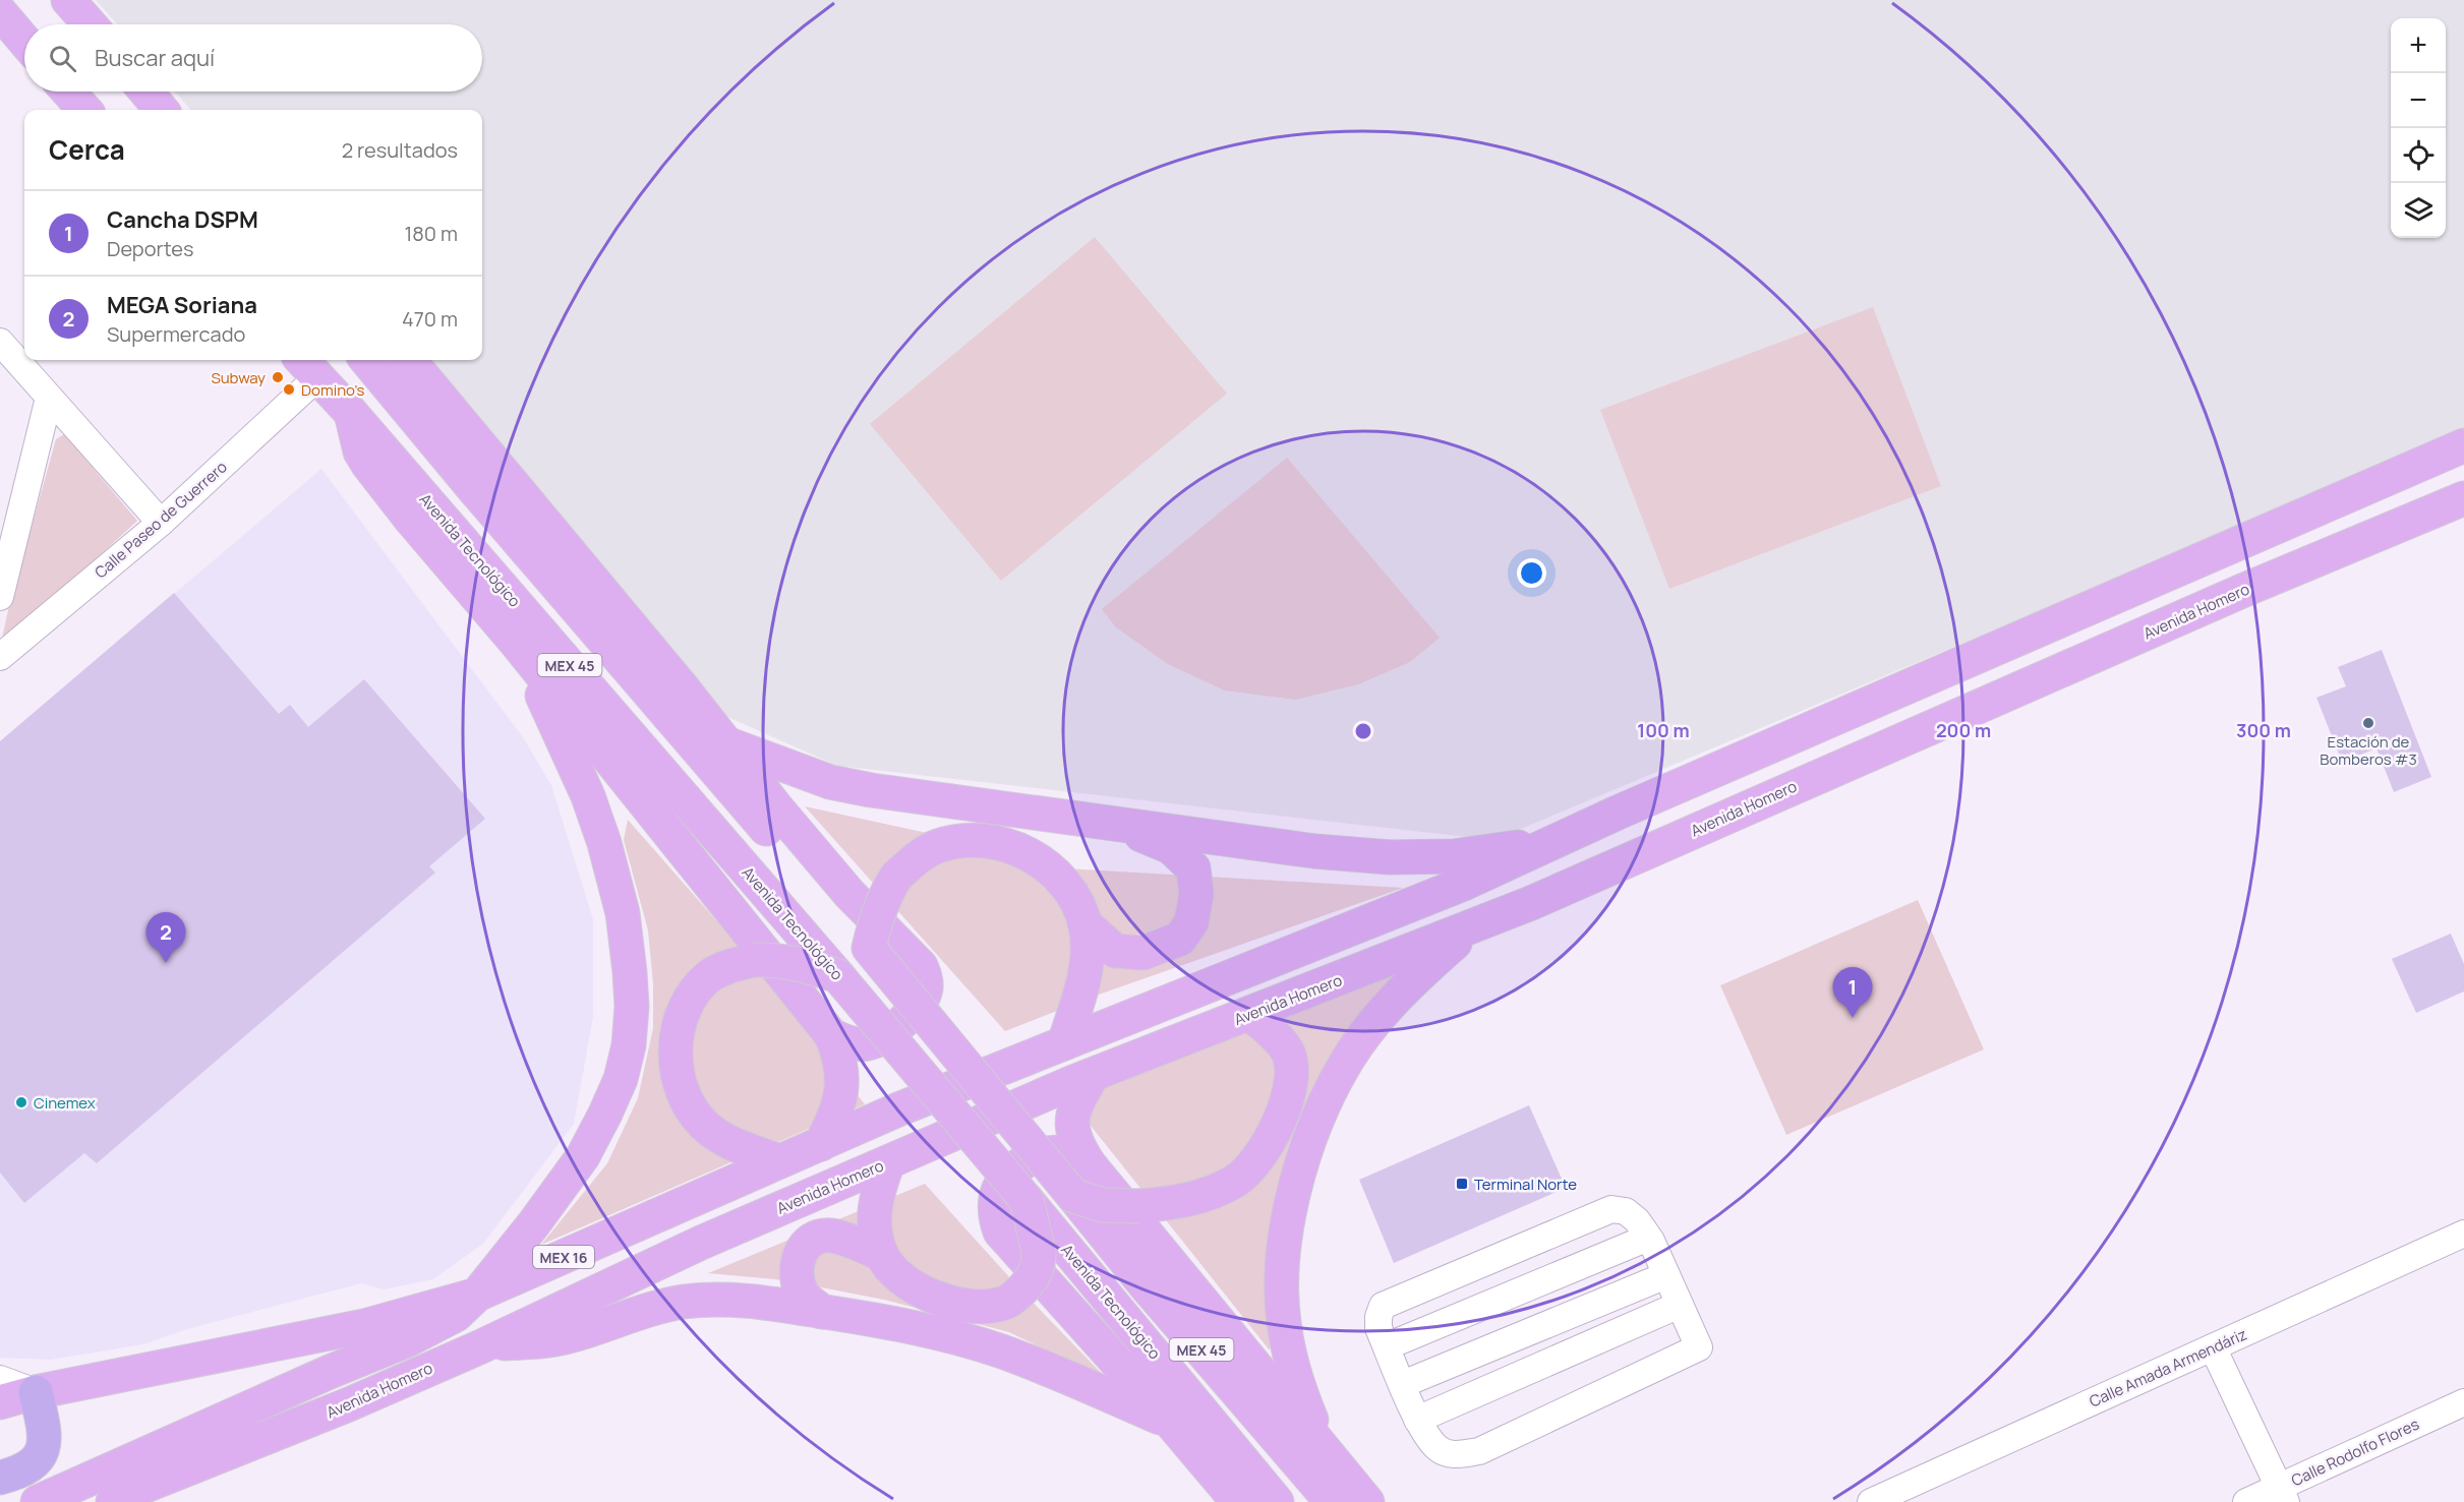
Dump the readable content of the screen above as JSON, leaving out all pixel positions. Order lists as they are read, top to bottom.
{
  "streets": {
    "main road": [
      "Avenida Tecnológico",
      "Avenida Homero",
      "MEX 45",
      "MEX 16"
    ],
    "street": ["Calle Paseo de Guerrero", "Calle Amada Armendáriz", "Calle Rodolfo Flores"]
  },
  "crossings": [
    ["Calle Paseo de Guerrero", "Avenida Tecnológico"],
    ["Avenida Homero", "MEX 16"]
  ],
  "places": {
    "other": [
      "Subway",
      "Domino's",
      "Estación de Bomberos #3",
      "Cinemex"
    ],
    "transit": ["Terminal Norte"]
  },
  "page": {
    "map_buttons": ["+", "−"],
    "search": "Buscar aquí",
    "heading": ["Cerca", "2 resultados"],
    "list": [
      {
        "mark": "1",
        "name": "Cancha DSPM",
        "note": "Deportes",
        "value": "180 m"
      },
      {
        "mark": "2",
        "name": "MEGA Soriana",
        "note": "Supermercado",
        "value": "470 m"
      }
    ],
    "pins": ["2", "1"]
  },
  "rings": ["100 m", "200 m", "300 m"]
}
